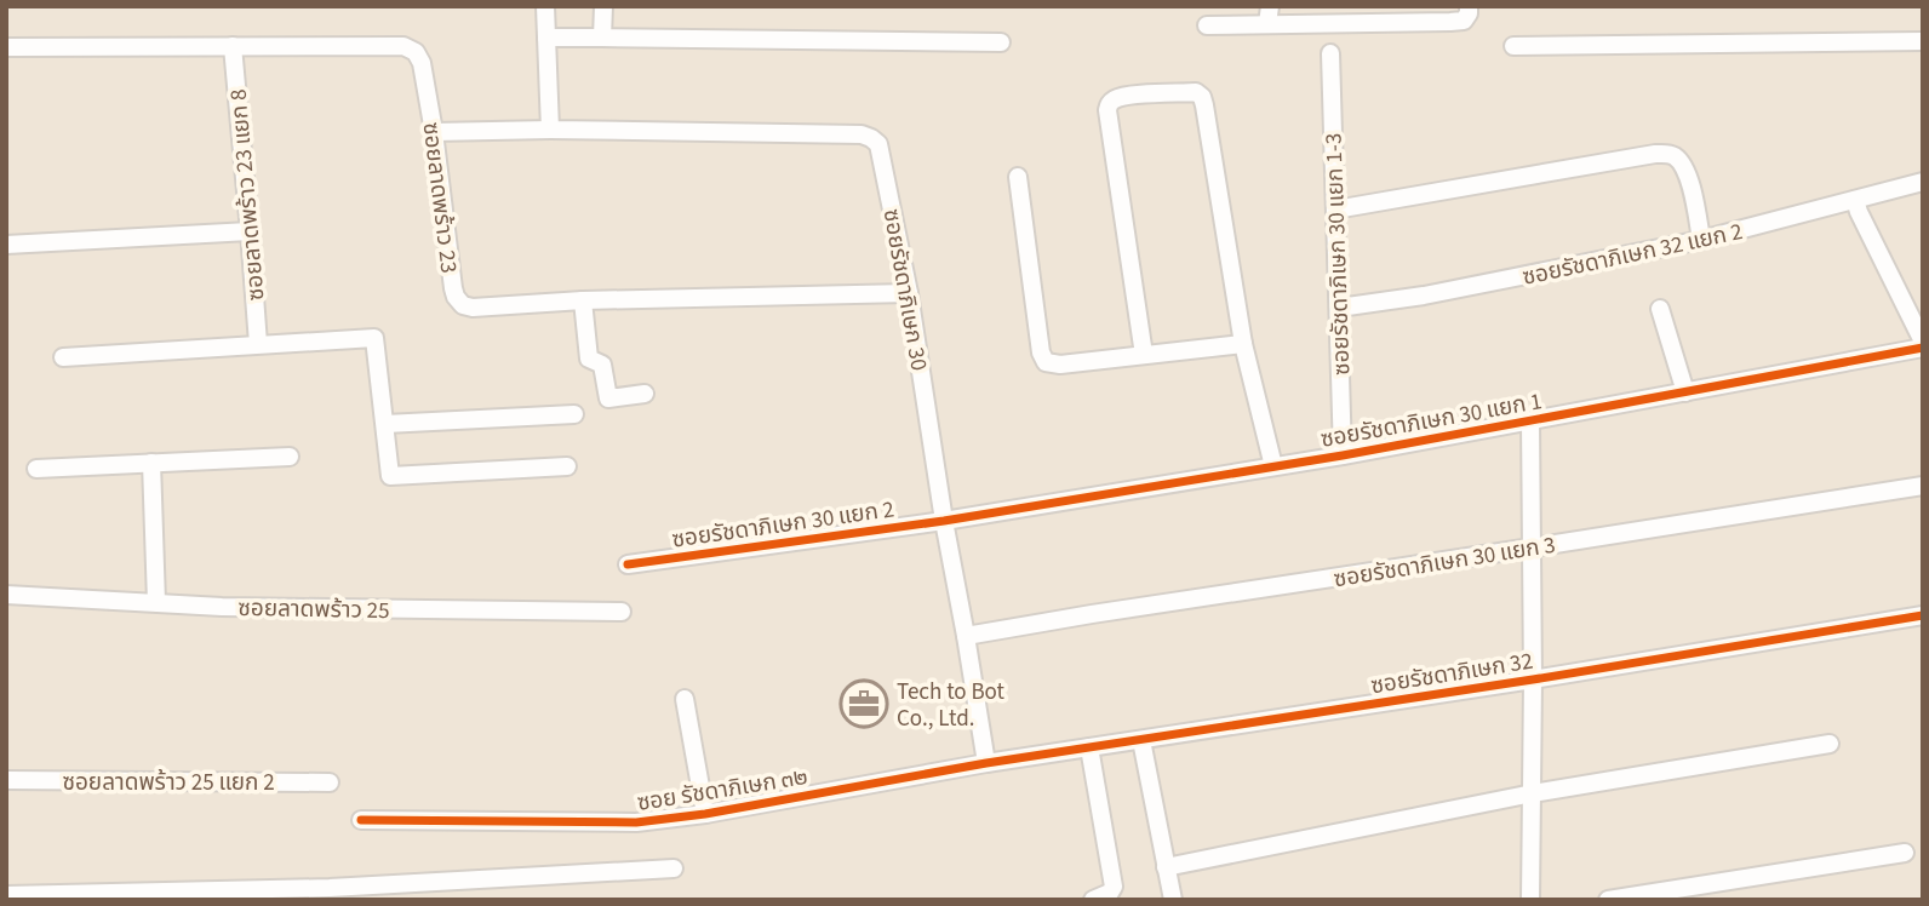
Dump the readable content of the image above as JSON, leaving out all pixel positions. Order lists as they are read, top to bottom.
{
  "streets": {
    "street": [
      "ซอยลาดพร้าว 23 แยก 8",
      "ซอยลาดพร้าว 23",
      "ซอยรัชดาภิเษก 32 แยก 2",
      "ซอยรัชดาภิเษก 30 แยก 1-3",
      "ซอยรัชดาภิเษก 30",
      "ซอยรัชดาภิเษก 30 แยก 1",
      "ซอยรัชดาภิเษก 30 แยก 2",
      "ซอยรัชดาภิเษก 30 แยก 3",
      "ซอยลาดพร้าว 25",
      "ซอยรัชดาภิเษก 32",
      "ซอยลาดพร้าว 25 แยก 2",
      "ซอย รัชดาภิเษก ๓๒"
    ]
  },
  "crossings": [
    ["ซอยลาดพร้าว 23 แยก 8", "ซอยลาดพร้าว 23"],
    ["ซอยลาดพร้าว 23", "ซอยรัชดาภิเษก 30"],
    ["ซอยรัชดาภิเษก 32 แยก 2", "ซอยรัชดาภิเษก 30 แยก 1-3"],
    ["ซอยรัชดาภิเษก 30 แยก 1-3", "ซอยรัชดาภิเษก 30 แยก 1"],
    ["ซอยรัชดาภิเษก 30", "ซอยรัชดาภิเษก 30 แยก 1"],
    ["ซอยรัชดาภิเษก 30", "ซอยรัชดาภิเษก 30 แยก 2"],
    ["ซอยรัชดาภิเษก 30", "ซอยรัชดาภิเษก 30 แยก 3"],
    ["ซอยรัชดาภิเษก 30", "ซอยรัชดาภิเษก 32"],
    ["ซอยรัชดาภิเษก 30", "ซอย รัชดาภิเษก ๓๒"],
    ["ซอยรัชดาภิเษก 30 แยก 1", "ซอยรัชดาภิเษก 30 แยก 2"],
    ["ซอยรัชดาภิเษก 32", "ซอย รัชดาภิเษก ๓๒"]
  ],
  "places": {
    "office": ["Tech to Bot Co., Ltd."]
  }
}
